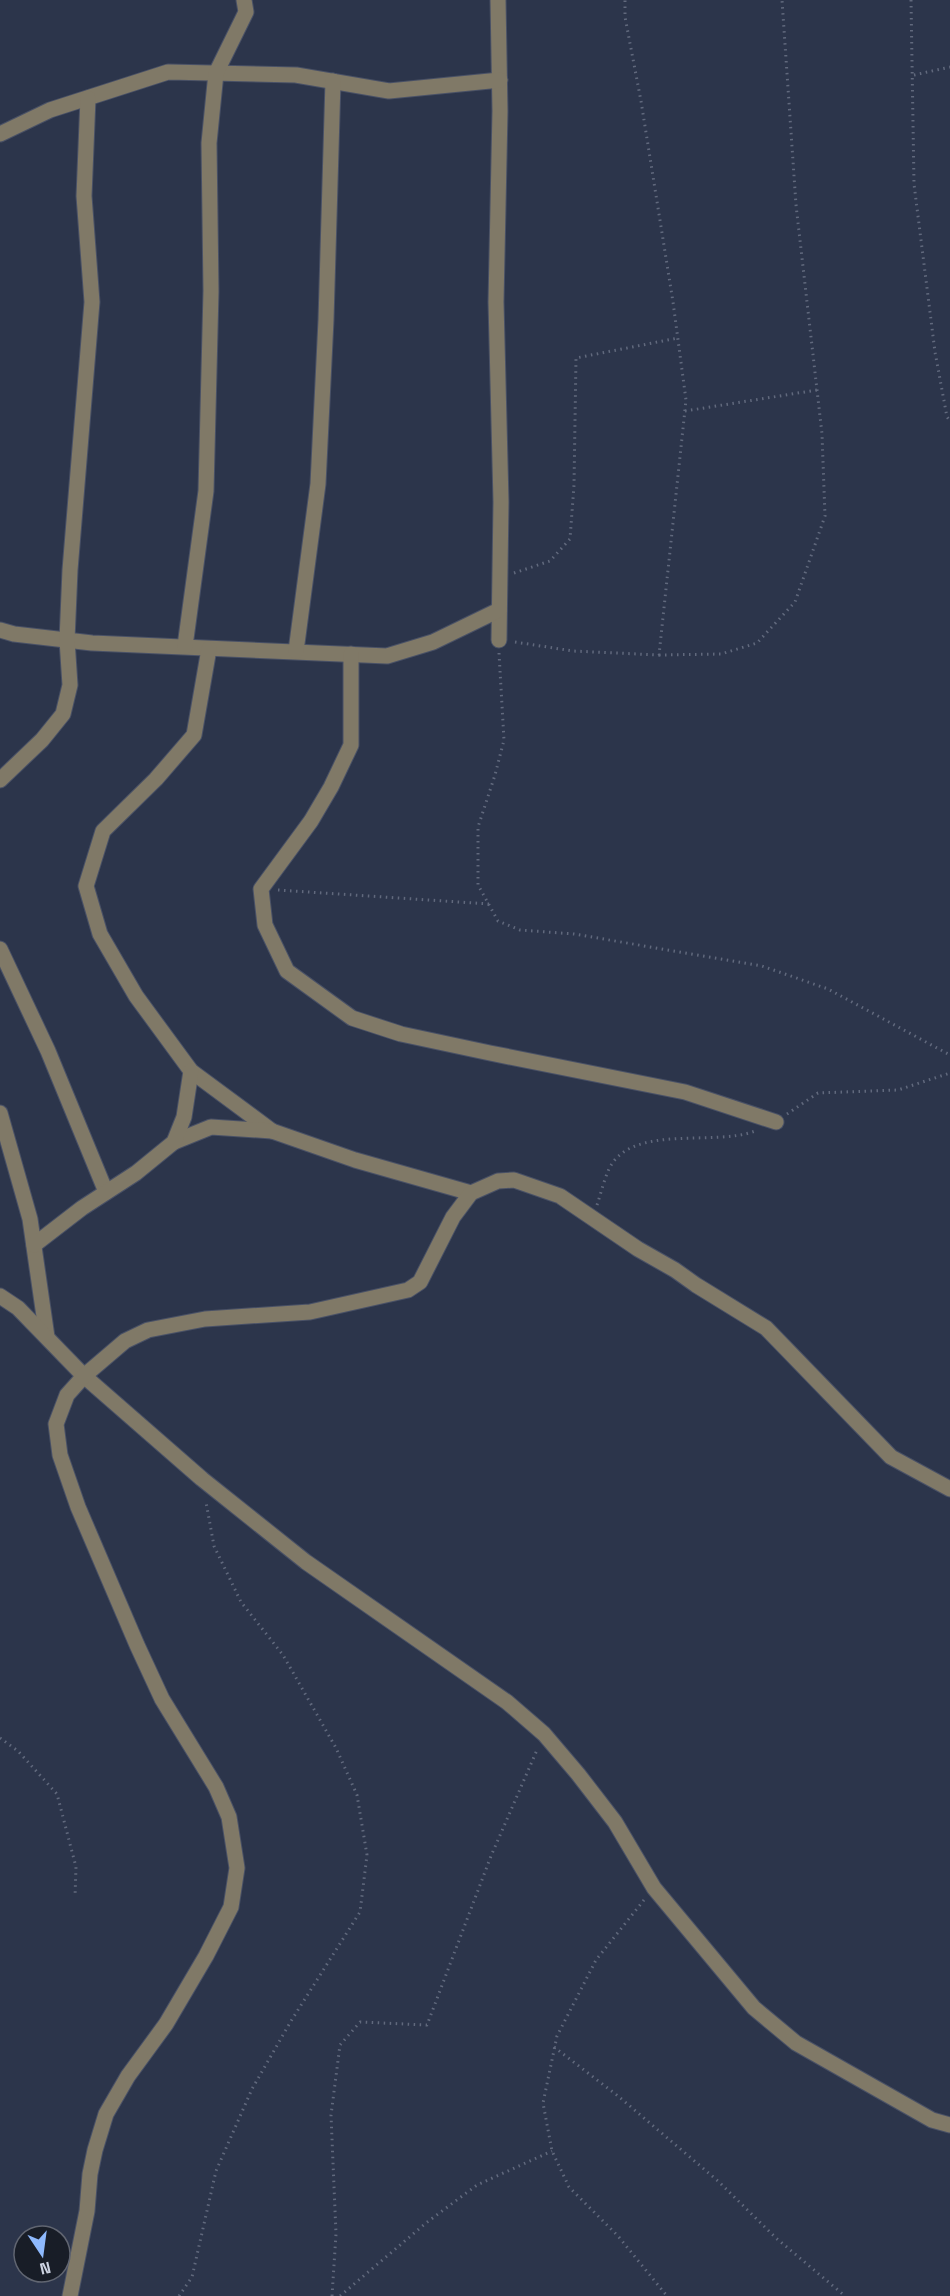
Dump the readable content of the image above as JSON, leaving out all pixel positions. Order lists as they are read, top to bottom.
{
  "north": "bottom"
}
